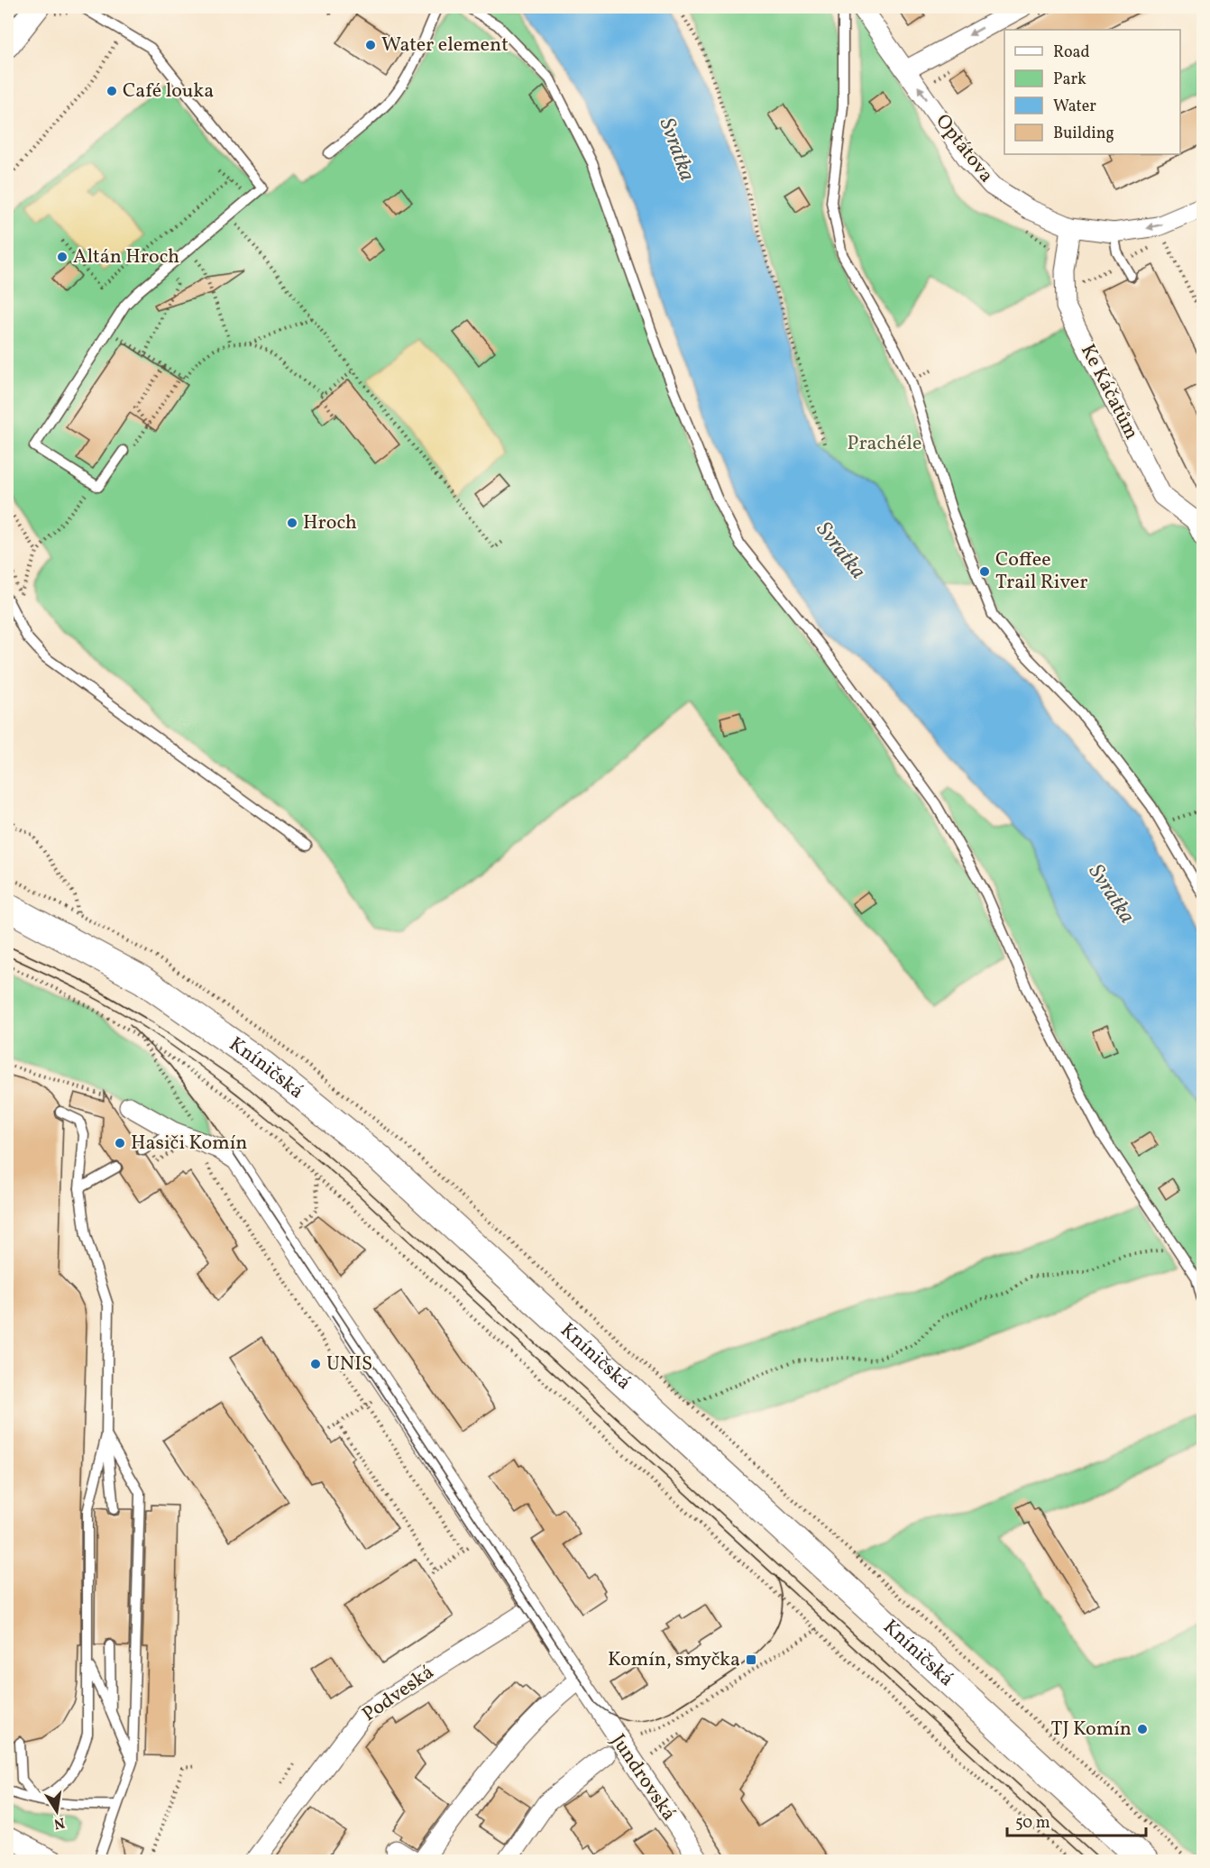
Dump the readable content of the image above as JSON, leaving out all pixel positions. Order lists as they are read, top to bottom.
{
  "streets": {
    "main road": ["Kníničská"],
    "street": [
      "Optátova",
      "Ke Káčatům",
      "Podveská",
      "Jundrovská"
    ]
  },
  "crossings": [
    ["Optátova", "Ke Káčatům"],
    ["Podveská", "Jundrovská"]
  ],
  "one_way": ["Optátova"],
  "water": ["Svratka"],
  "parks": ["Prachéle"],
  "places": {
    "other": [
      "Water element",
      "Café louka",
      "Altán Hroch",
      "Hroch",
      "Coffee Trail River",
      "Hasiči Komín",
      "UNIS",
      "TJ Komín"
    ],
    "transit": ["Komín, smyčka"]
  },
  "legend": [
    "Road",
    "Park",
    "Water",
    "Building"
  ],
  "scale_bar": "50 m",
  "north": "bottom"
}
